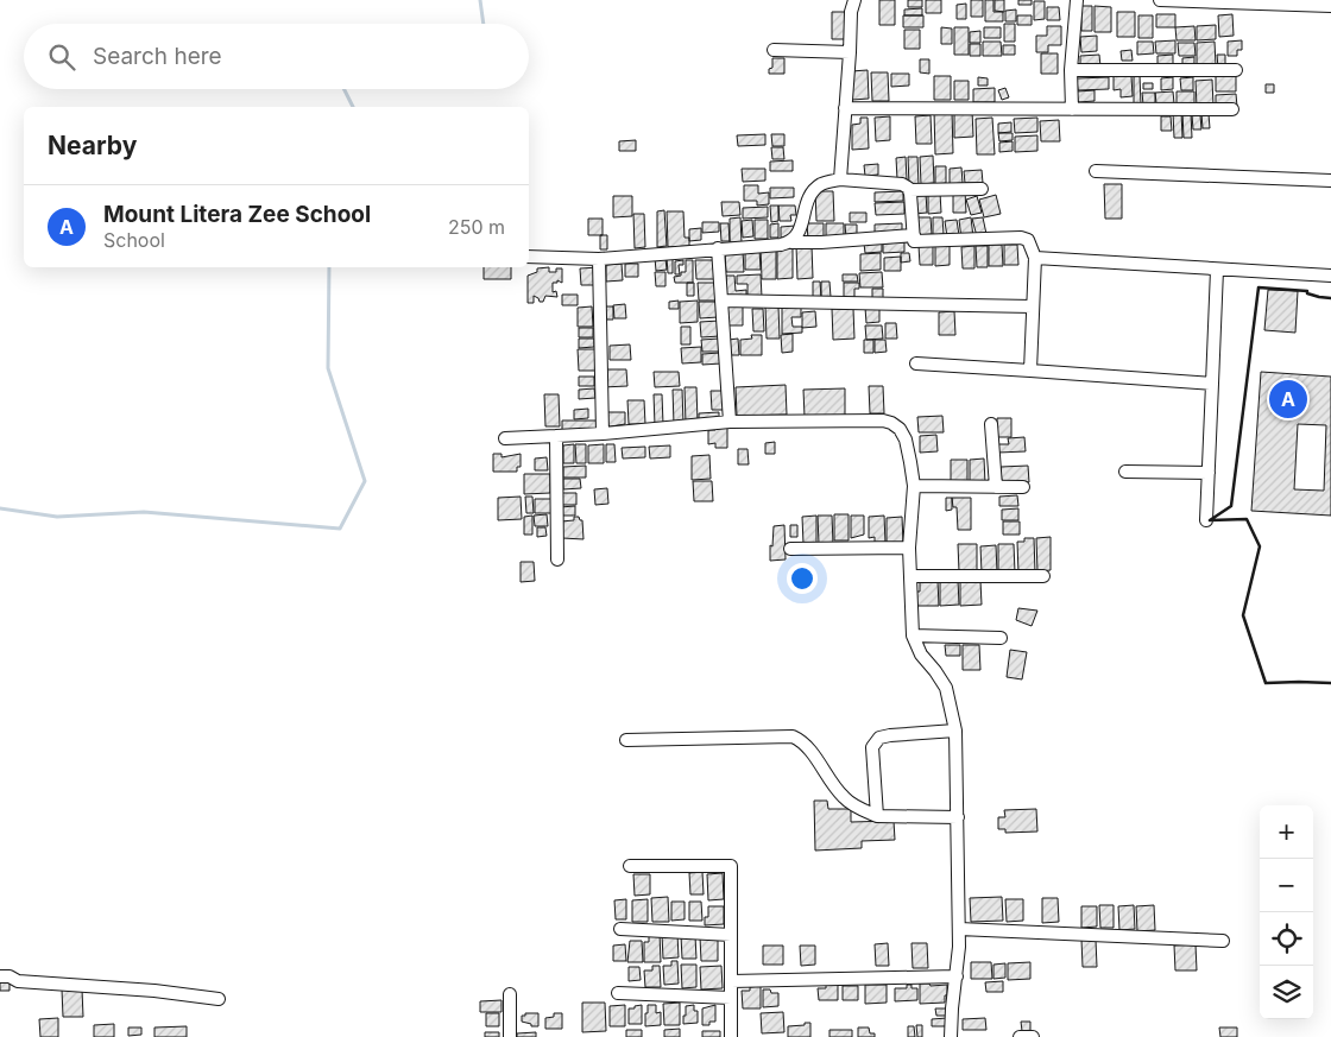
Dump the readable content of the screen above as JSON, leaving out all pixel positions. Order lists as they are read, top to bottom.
{
  "page": {
    "search": "Search here",
    "heading": "Nearby",
    "list": [
      {
        "mark": "A",
        "name": "Mount Litera Zee School",
        "note": "School",
        "value": "250 m"
      }
    ],
    "pins": "A",
    "map_buttons": ["+", "−"]
  }
}
